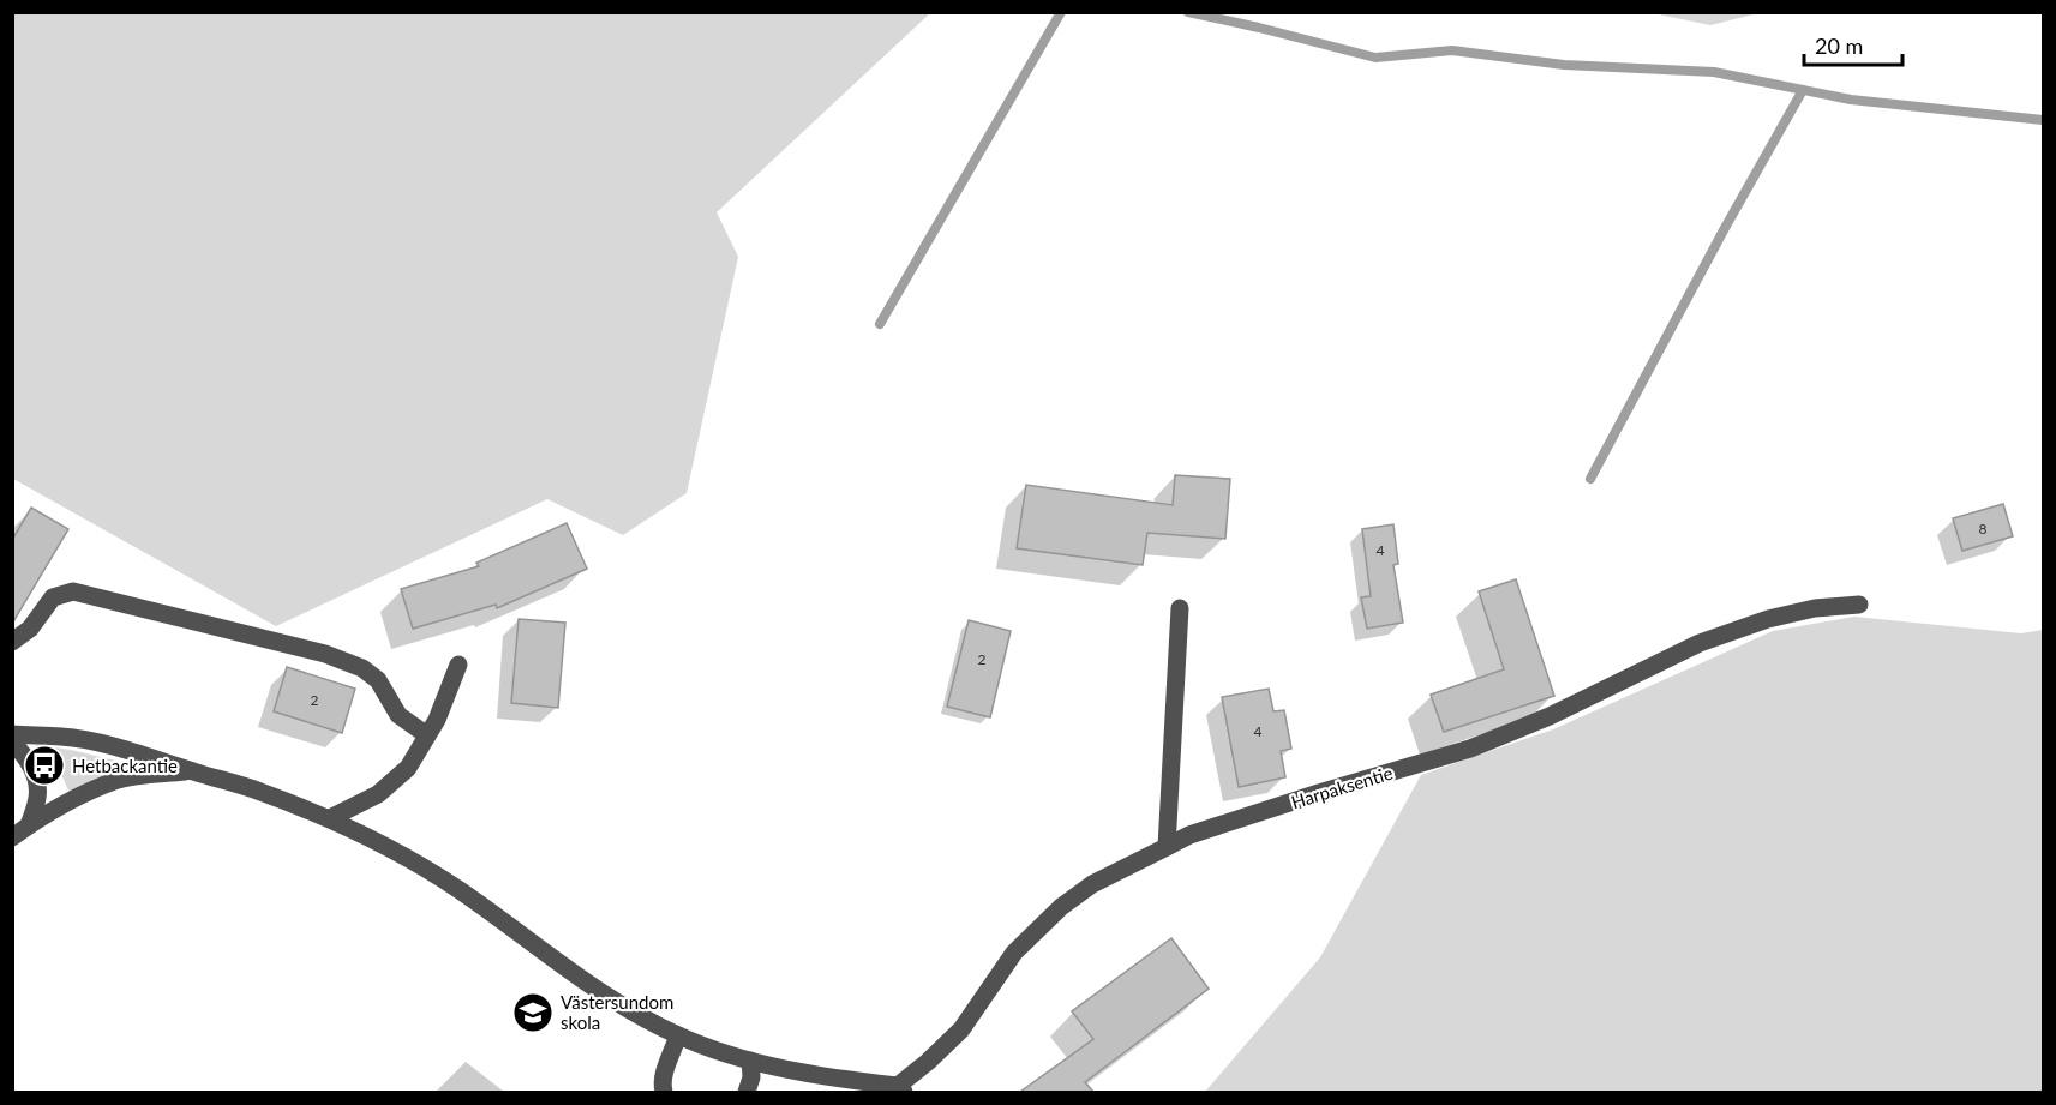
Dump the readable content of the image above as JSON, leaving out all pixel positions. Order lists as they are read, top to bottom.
{
  "streets": {
    "street": ["Harpaksentie"]
  },
  "places": {
    "bus stop": ["Hetbackantie"],
    "school or university": ["Västersundom skola"]
  },
  "house_numbers": [
    "8",
    "4",
    "2",
    "2",
    "4"
  ],
  "scale_bar": "20 m"
}
